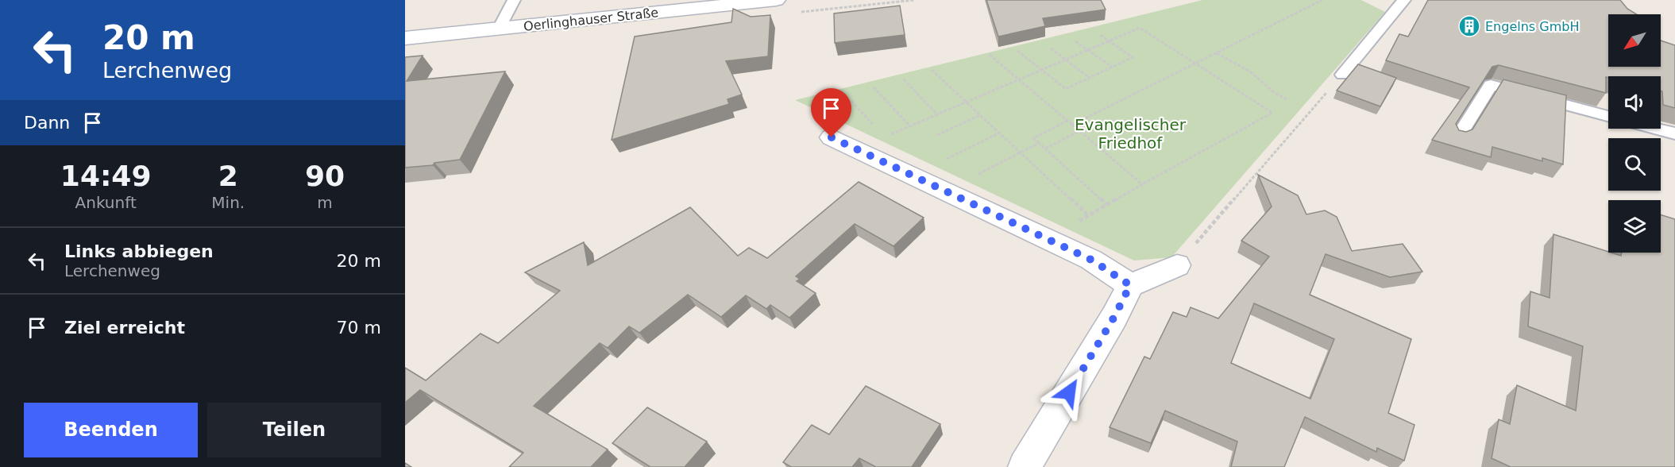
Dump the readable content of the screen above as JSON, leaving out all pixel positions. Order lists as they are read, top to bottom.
{
  "streets": {
    "street": ["Oerlinghauser Straße"]
  },
  "parks": ["Evangelischer Friedhof"],
  "places": {
    "building": ["Engelns GmbH"]
  },
  "north": "bottom left",
  "page": {
    "turn": ["20 m", "Lerchenweg"],
    "then": "Dann",
    "eta": [
      "14:49",
      "Ankunft",
      "2",
      "Min.",
      "90",
      "m"
    ],
    "list": [
      {
        "name": "Links abbiegen",
        "note": "Lerchenweg",
        "value": "20 m"
      },
      {
        "name": "Ziel erreicht",
        "value": "70 m"
      }
    ],
    "buttons": ["Beenden", "Teilen"]
  }
}
